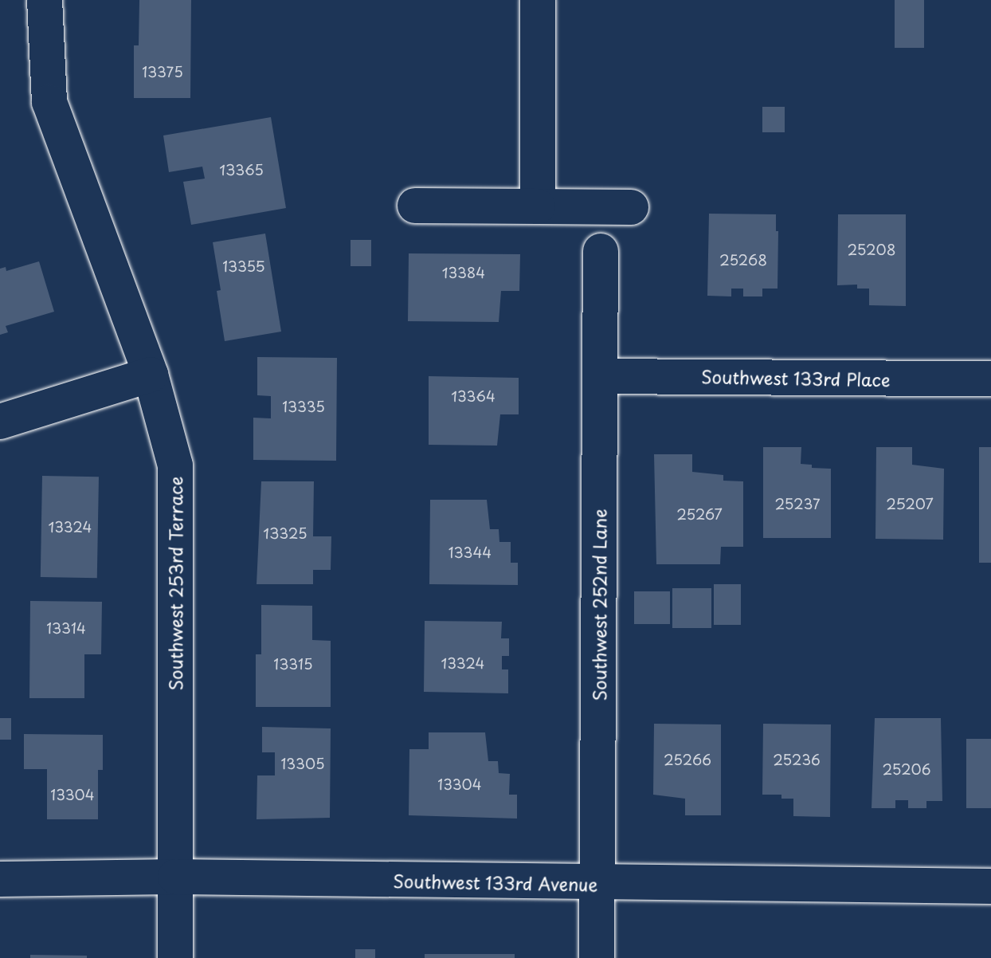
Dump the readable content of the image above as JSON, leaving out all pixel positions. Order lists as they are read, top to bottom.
{
  "streets": {
    "street": [
      "Southwest 133rd Place",
      "Southwest 253rd Terrace",
      "Southwest 252nd Lane",
      "Southwest 133rd Avenue"
    ]
  },
  "crossings": [
    ["Southwest 133rd Place", "Southwest 252nd Lane"],
    ["Southwest 253rd Terrace", "Southwest 133rd Avenue"],
    ["Southwest 252nd Lane", "Southwest 133rd Avenue"]
  ],
  "house_numbers": [
    "13375",
    "13365",
    "25208",
    "25268",
    "13355",
    "13384",
    "13364",
    "13335",
    "25237",
    "25207",
    "25267",
    "13324",
    "13325",
    "13344",
    "13314",
    "13324",
    "13315",
    "25266",
    "25236",
    "13305",
    "25206",
    "13304",
    "13304"
  ]
}
